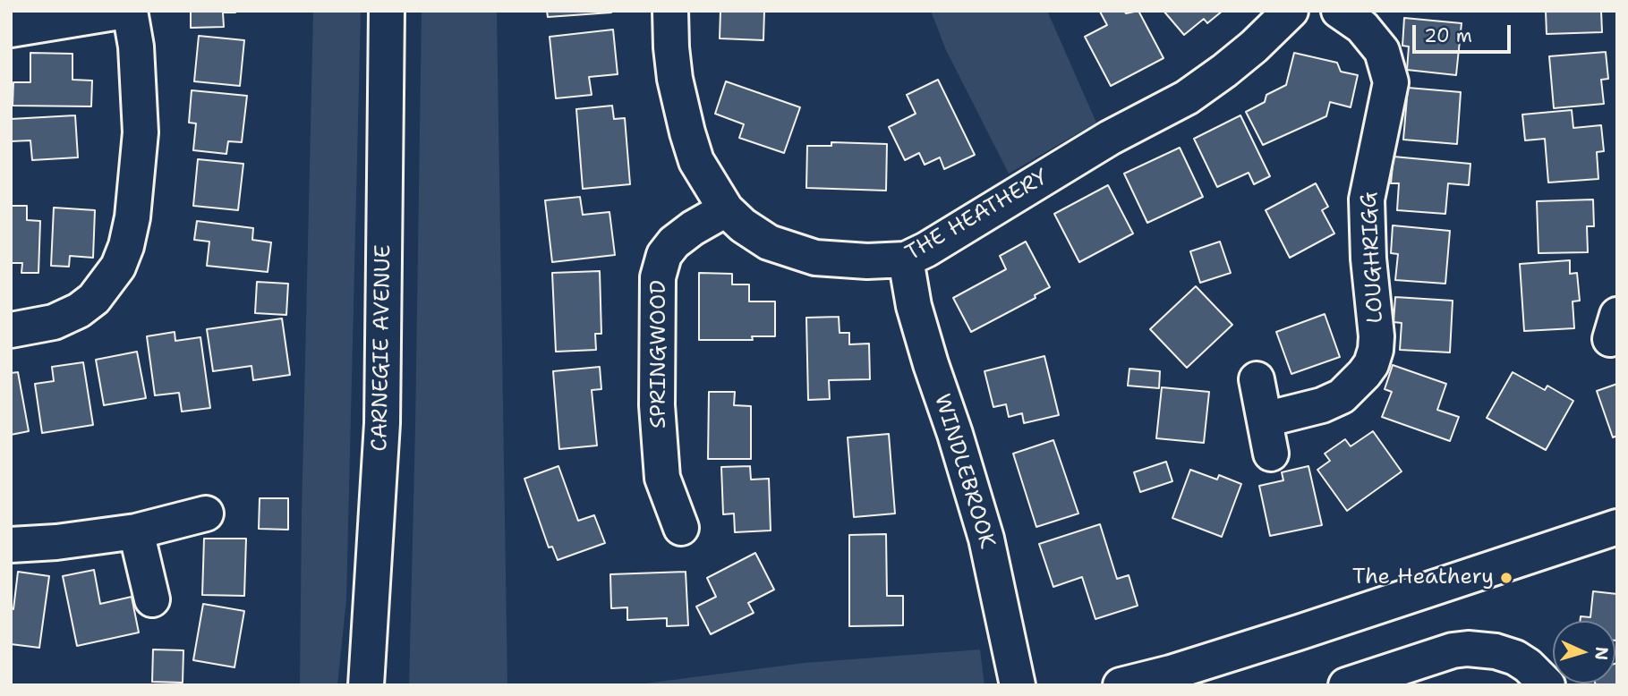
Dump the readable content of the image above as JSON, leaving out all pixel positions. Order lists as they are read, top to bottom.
{
  "streets": {
    "street": [
      "THE HEATHERY",
      "LOUGHRIGG",
      "CARNEGIE AVENUE",
      "SPRINGWOOD",
      "WINDLEBROOK"
    ]
  },
  "crossings": [
    ["THE HEATHERY", "SPRINGWOOD"],
    ["THE HEATHERY", "WINDLEBROOK"]
  ],
  "places": ["The Heathery"],
  "scale_bar": "20 m",
  "north": "right"
}
